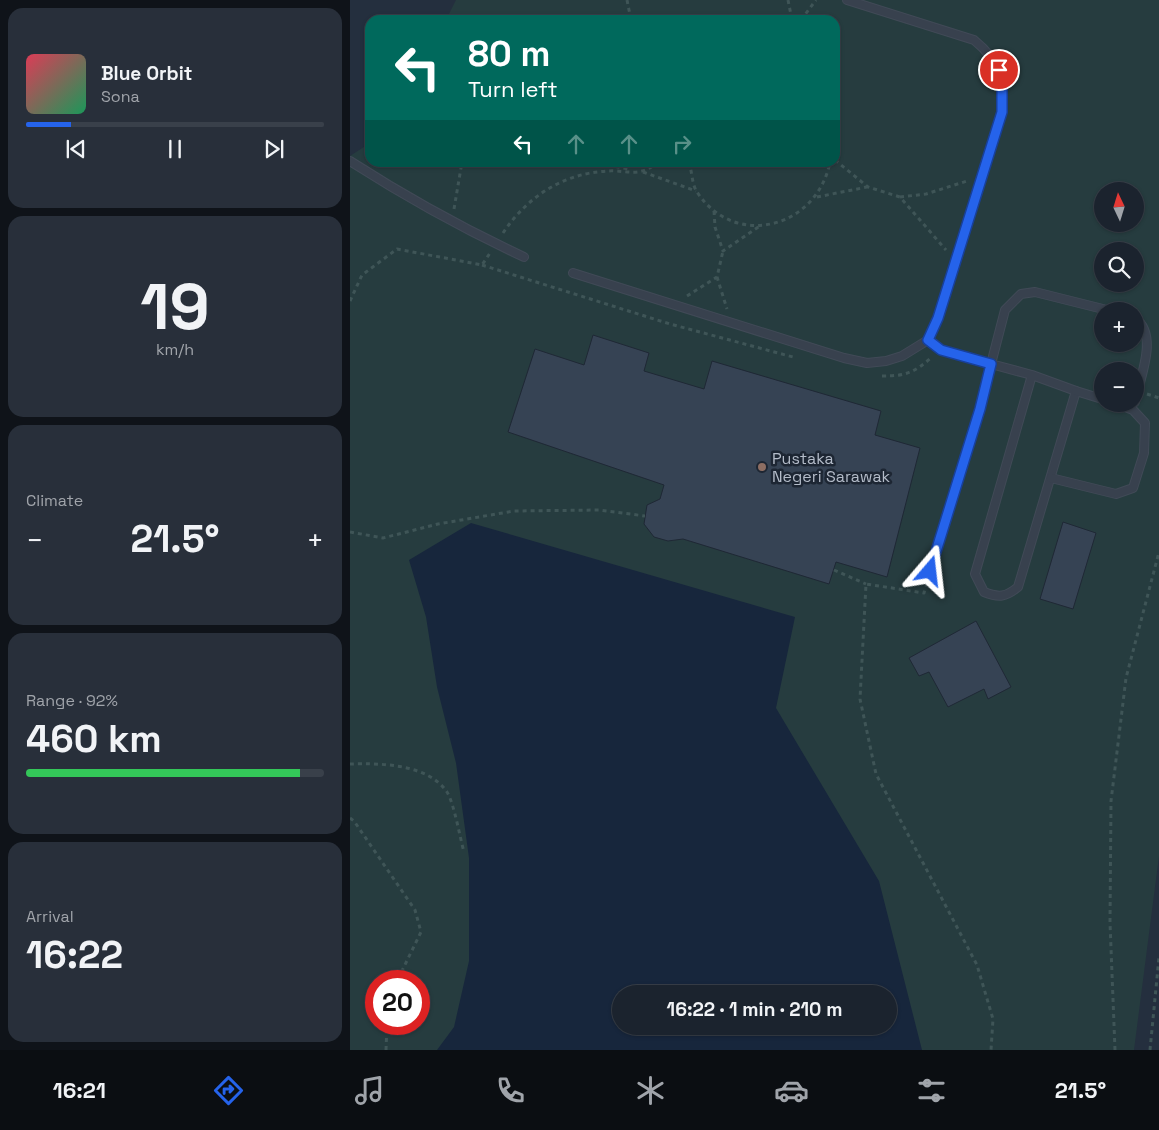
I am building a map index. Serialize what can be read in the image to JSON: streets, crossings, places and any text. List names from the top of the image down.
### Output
{
  "places": ["Pustaka Negeri Sarawak"],
  "north": "top",
  "page": {
    "turn": ["80 m", "Turn left"],
    "song": ["Blue Orbit", "Sona"],
    "map_buttons": ["+", "−"],
    "tile": [
      ["19", "km/h"],
      "Climate",
      ["Range · 92%", "460 km"],
      ["Arrival", "16:22"]
    ],
    "heat": ["−", "21.5°", "+"],
    "limit": "20",
    "trip": "16:22 · 1 min · 210 m",
    "tabs": ["16:21", "21.5°"]
  }
}
